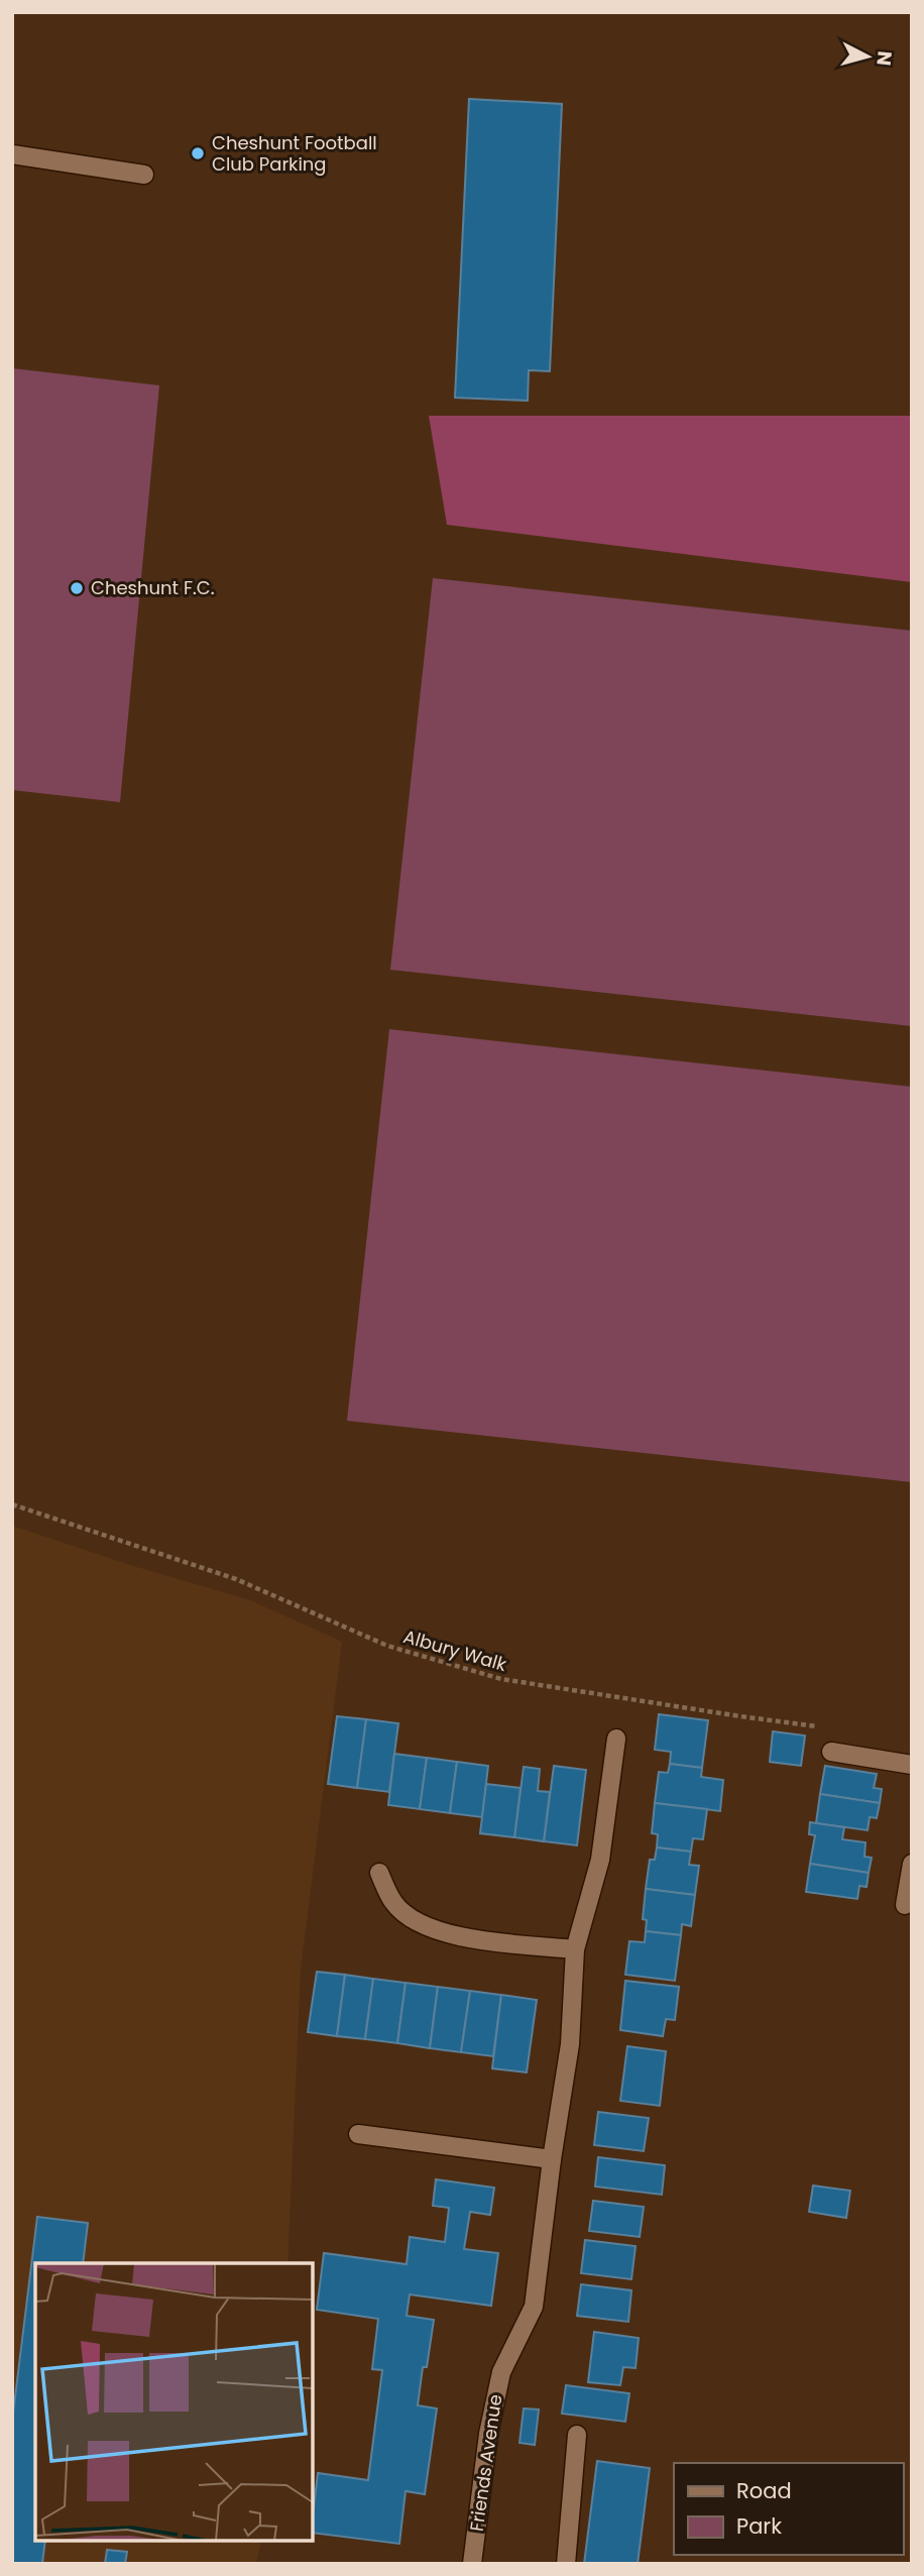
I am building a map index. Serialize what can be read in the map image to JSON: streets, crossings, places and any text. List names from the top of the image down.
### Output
{
  "streets": {
    "street": ["Friends Avenue"],
    "path": ["Albury Walk"]
  },
  "places": ["Cheshunt Football Club Parking", "Cheshunt F.C."],
  "legend": ["Road", "Park"],
  "north": "right"
}
